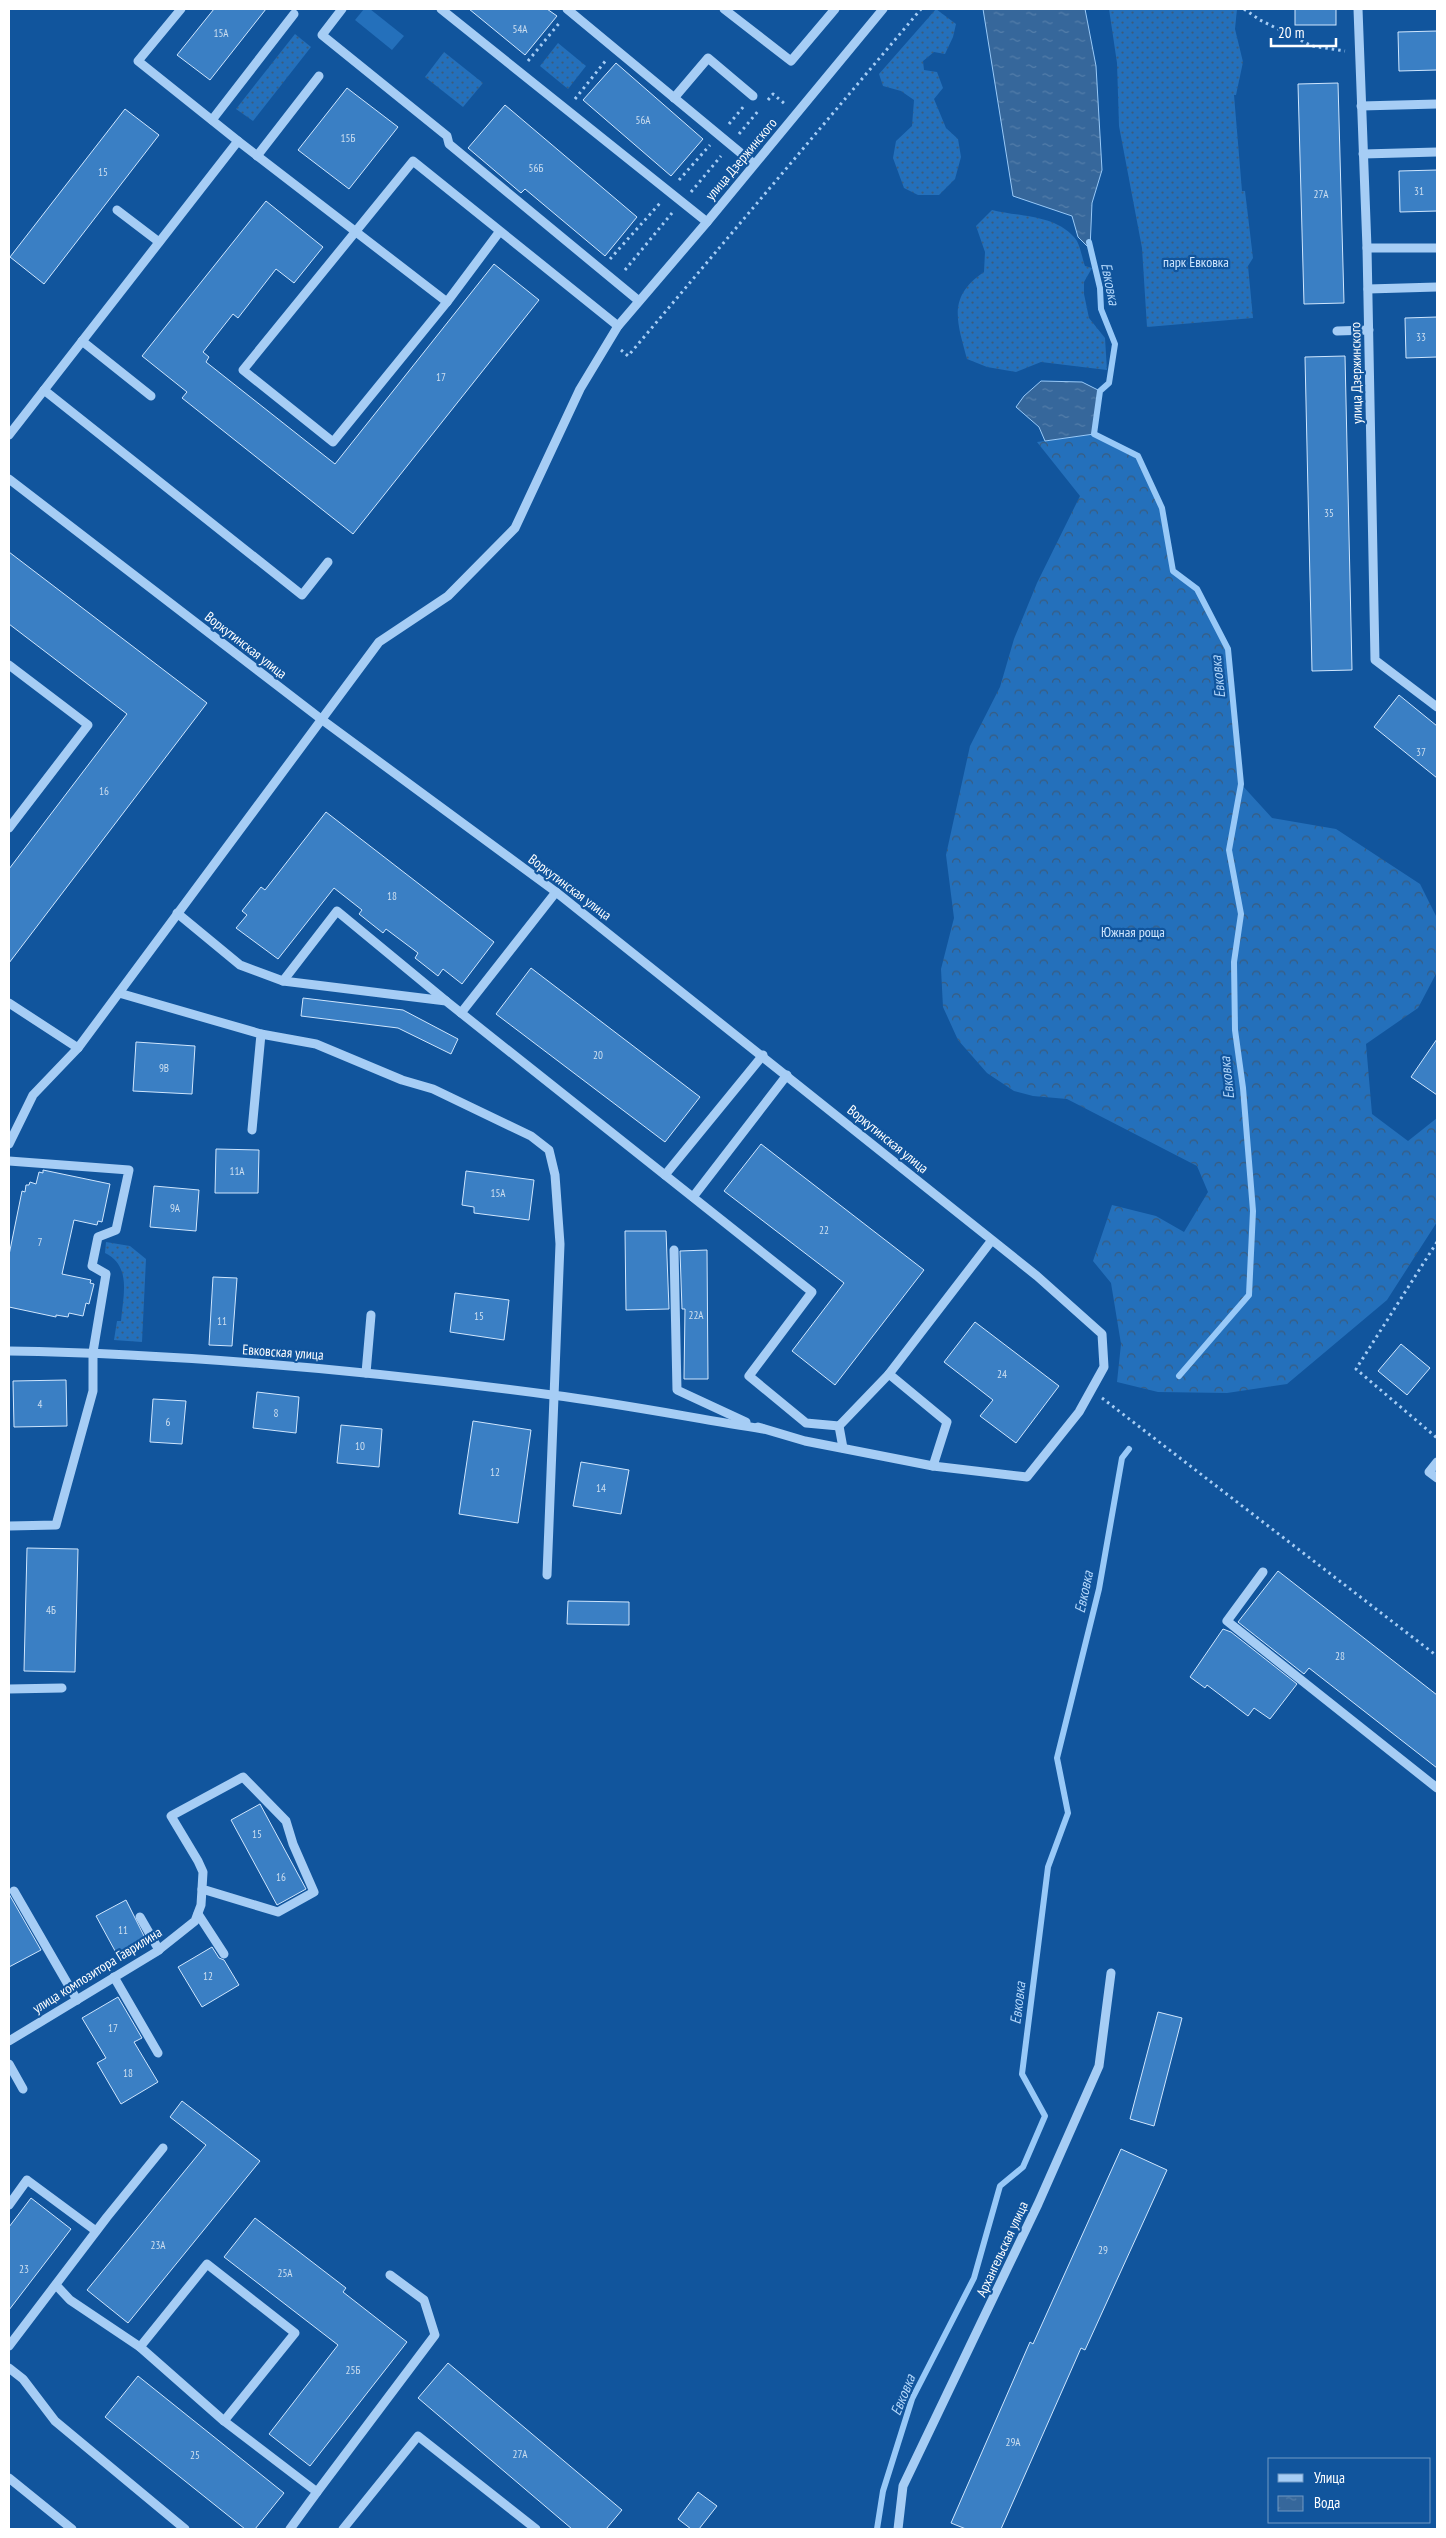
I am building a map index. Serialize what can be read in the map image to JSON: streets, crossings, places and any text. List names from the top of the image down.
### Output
{
  "streets": {
    "street": [
      "улица Дзержинского",
      "Воркутинская улица",
      "Евковская улица",
      "улица композитора Гаврилина",
      "Архангельская улица"
    ]
  },
  "crossings": [
    ["улица Дзержинского", "Воркутинская улица"]
  ],
  "water": ["Евковка"],
  "parks": ["парк Евковка", "Южная роща"],
  "house_numbers": [
    "54А",
    "15А",
    "56А",
    "15Б",
    "56Б",
    "15",
    "31",
    "27А",
    "33",
    "17",
    "35",
    "37",
    "16",
    "18",
    "20",
    "9В",
    "11А",
    "15А",
    "9А",
    "22",
    "7",
    "22А",
    "15",
    "11",
    "24",
    "4",
    "8",
    "6",
    "10",
    "12",
    "14",
    "4Б",
    "28",
    "15",
    "16",
    "11",
    "12",
    "17",
    "18",
    "23А",
    "29",
    "23",
    "25А",
    "25Б",
    "29А",
    "27А",
    "25"
  ],
  "legend": ["Улица", "Вода"],
  "scale_bar": "20 m"
}
